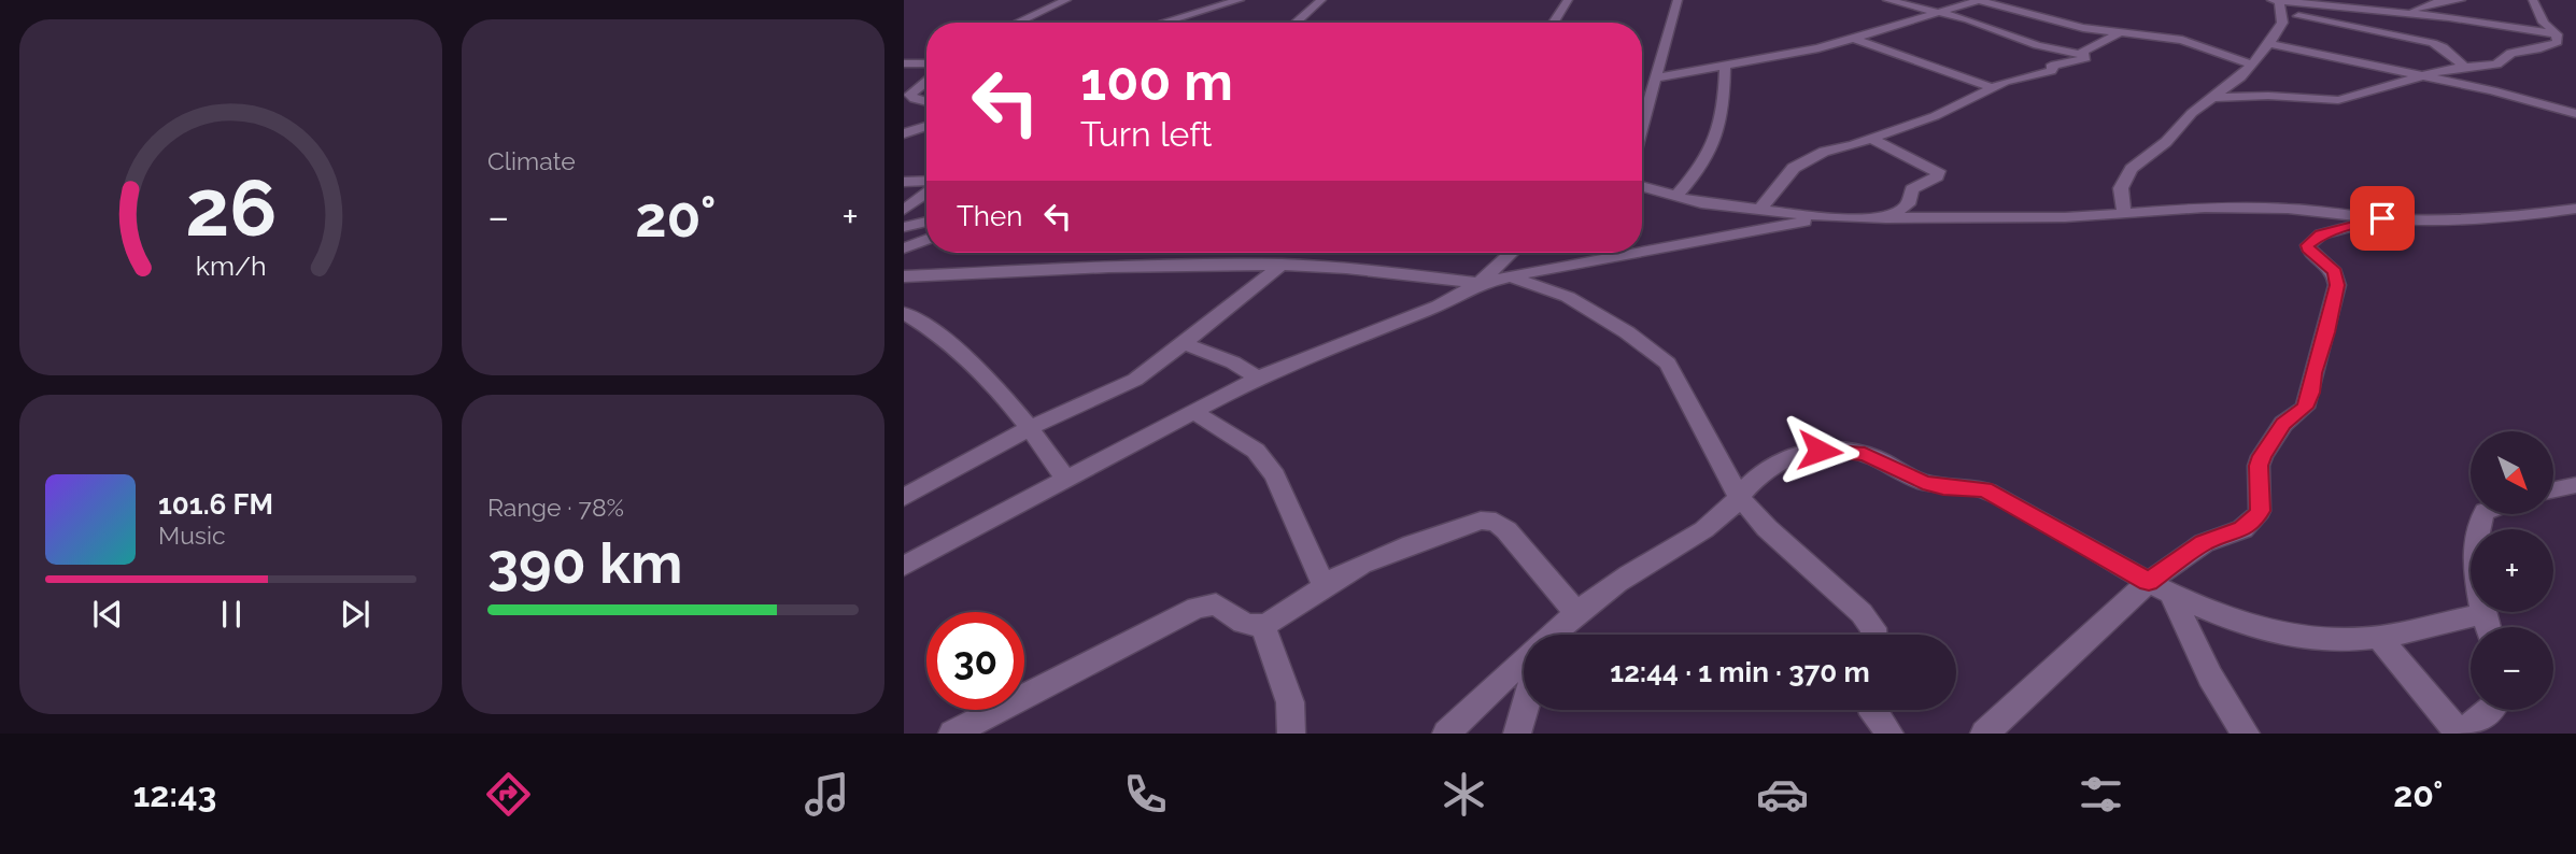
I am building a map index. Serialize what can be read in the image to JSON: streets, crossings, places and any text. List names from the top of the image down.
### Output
{
  "north": "bottom right",
  "page": {
    "tile": [
      "Climate",
      ["Range · 78%", "390 km"]
    ],
    "turn": ["100 m", "Turn left"],
    "then": "Then",
    "heat": ["−", "20°", "+"],
    "map_buttons": ["+", "−"],
    "song": ["101.6 FM", "Music"],
    "limit": "30",
    "trip": "12:44 · 1 min · 370 m",
    "tabs": ["12:43", "20°"],
    "gauge": ["26", "km/h"]
  }
}
